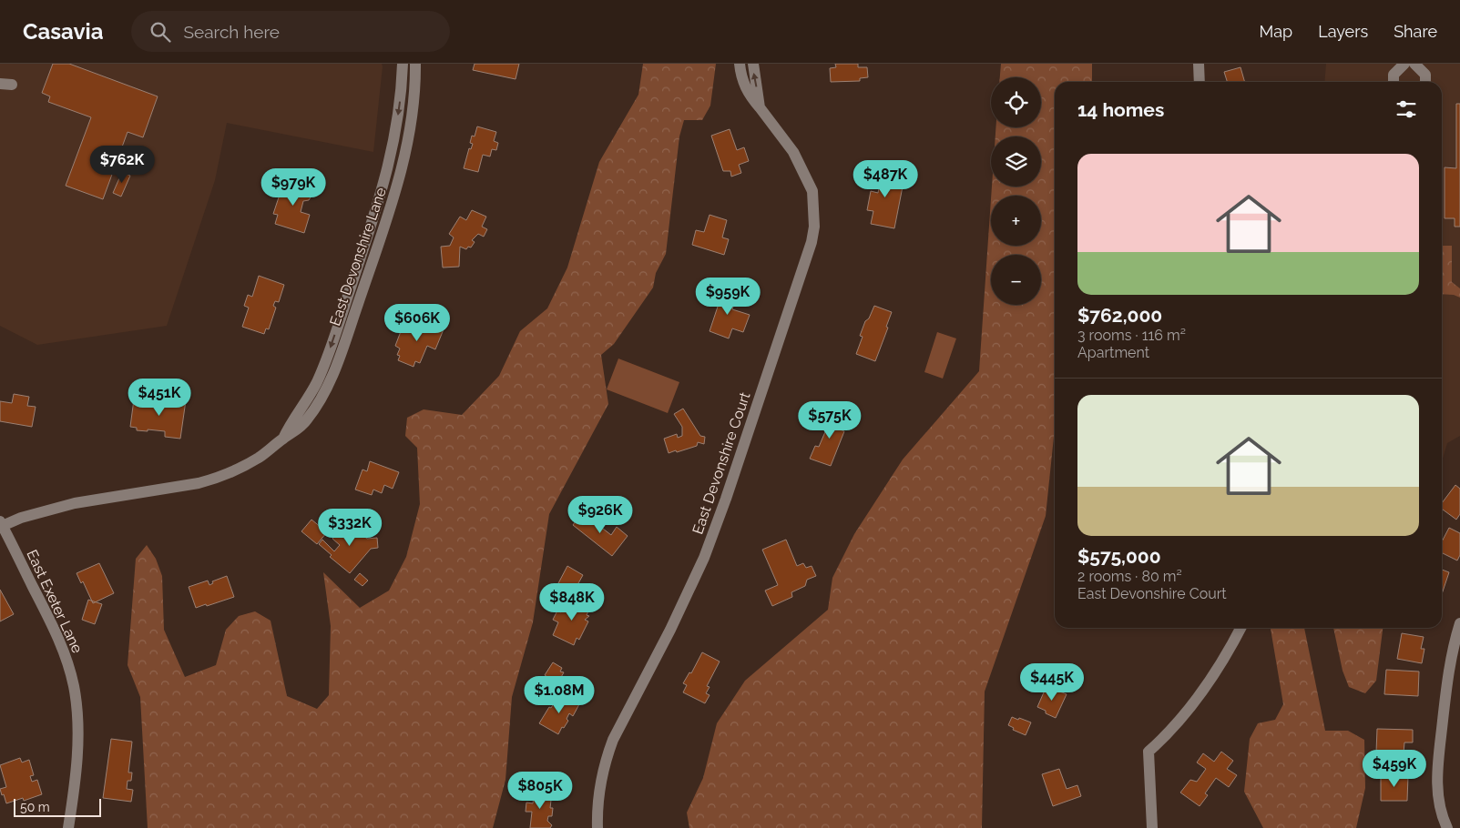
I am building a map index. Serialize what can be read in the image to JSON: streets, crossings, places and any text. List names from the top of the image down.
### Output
{
  "streets": {
    "street": ["East Devonshire Lane", "East Devonshire Court", "East Exeter Lane"]
  },
  "crossings": [
    ["East Devonshire Lane", "East Exeter Lane"]
  ],
  "scale_bar": "50 m",
  "page": {
    "header": "Casavia",
    "search": "Search here",
    "nav": ["Map", "Layers", "Share"],
    "map_buttons": ["+", "−"],
    "heading": "14 homes",
    "list": [
      {
        "name": "$762,000",
        "note": "3 rooms · 116 m² · Apartment"
      },
      {
        "name": "$575,000",
        "note": "2 rooms · 80 m² · East Devonshire Court"
      }
    ],
    "price": [
      "$762K",
      "$487K",
      "$979K",
      "$959K",
      "$606K",
      "$451K",
      "$575K",
      "$926K",
      "$332K",
      "$848K",
      "$445K",
      "$1.08M",
      "$459K",
      "$805K"
    ],
    "scale": "50 m"
  }
}
